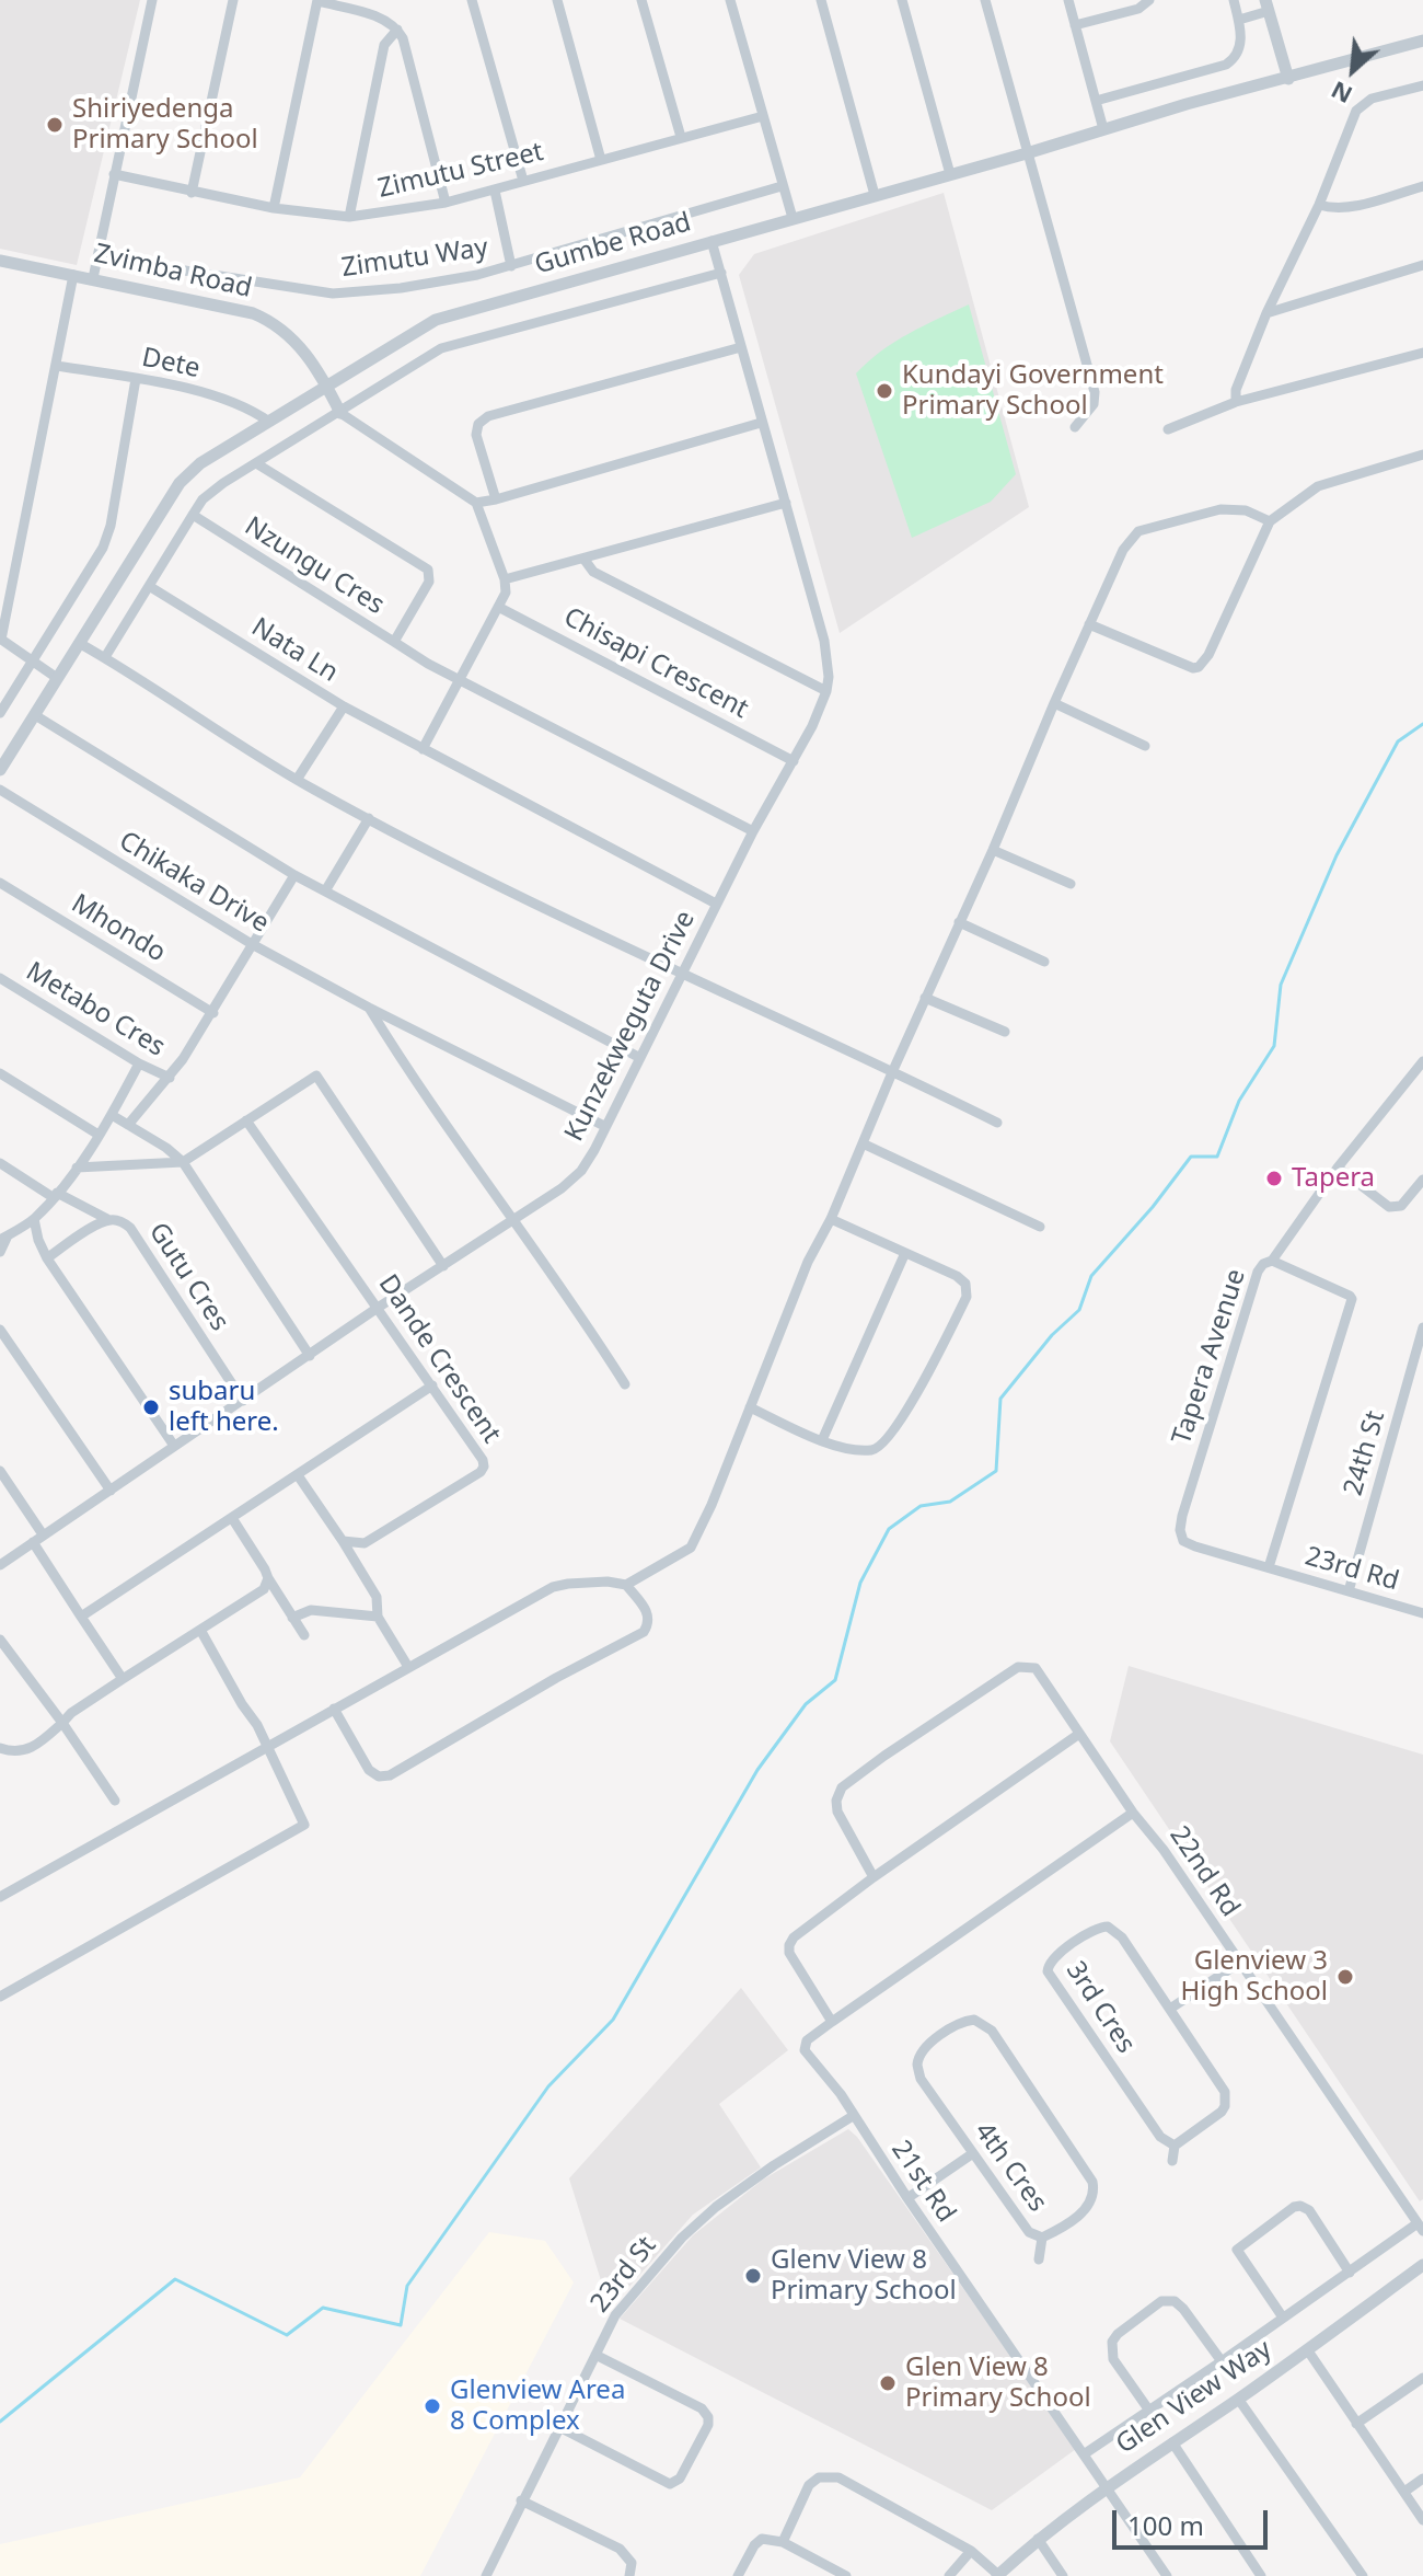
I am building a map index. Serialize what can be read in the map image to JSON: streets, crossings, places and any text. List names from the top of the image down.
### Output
{
  "streets": {
    "street": [
      "Zimutu Street",
      "Gumbe Road",
      "Zimutu Way",
      "Zvimba Road",
      "Dete",
      "Nzungu Cres",
      "Nata Ln",
      "Chisapi Crescent",
      "Chikaka Drive",
      "Mhondo",
      "Metabo Cres",
      "Kunzekweguta Drive",
      "Gutu Cres",
      "Tapera Avenue",
      "Dande Crescent",
      "24th St",
      "23rd Rd",
      "22nd Rd",
      "3rd Cres",
      "4th Cres",
      "21st Rd",
      "23rd St",
      "Glen View Way"
    ]
  },
  "crossings": [
    ["Gumbe Road", "Zvimba Road"],
    ["Gumbe Road", "Dete"],
    ["Gumbe Road", "Kunzekweguta Drive"],
    ["Chisapi Crescent", "Kunzekweguta Drive"],
    ["Chikaka Drive", "Kunzekweguta Drive"],
    ["Kunzekweguta Drive", "Gutu Cres"],
    ["Kunzekweguta Drive", "Dande Crescent"],
    ["Tapera Avenue", "23rd Rd"],
    ["24th St", "23rd Rd"],
    ["21st Rd", "23rd St"],
    ["21st Rd", "Glen View Way"]
  ],
  "places": [
    "Shiriyedenga Primary School",
    "Kundayi Government Primary School",
    "Tapera",
    "subaru left here.",
    "Glenview 3 High School",
    "Glenv View 8 Primary School",
    "Glen View 8 Primary School",
    "Glenview Area 8 Complex"
  ],
  "scale_bar": "100 m",
  "north": "bottom left"
}
